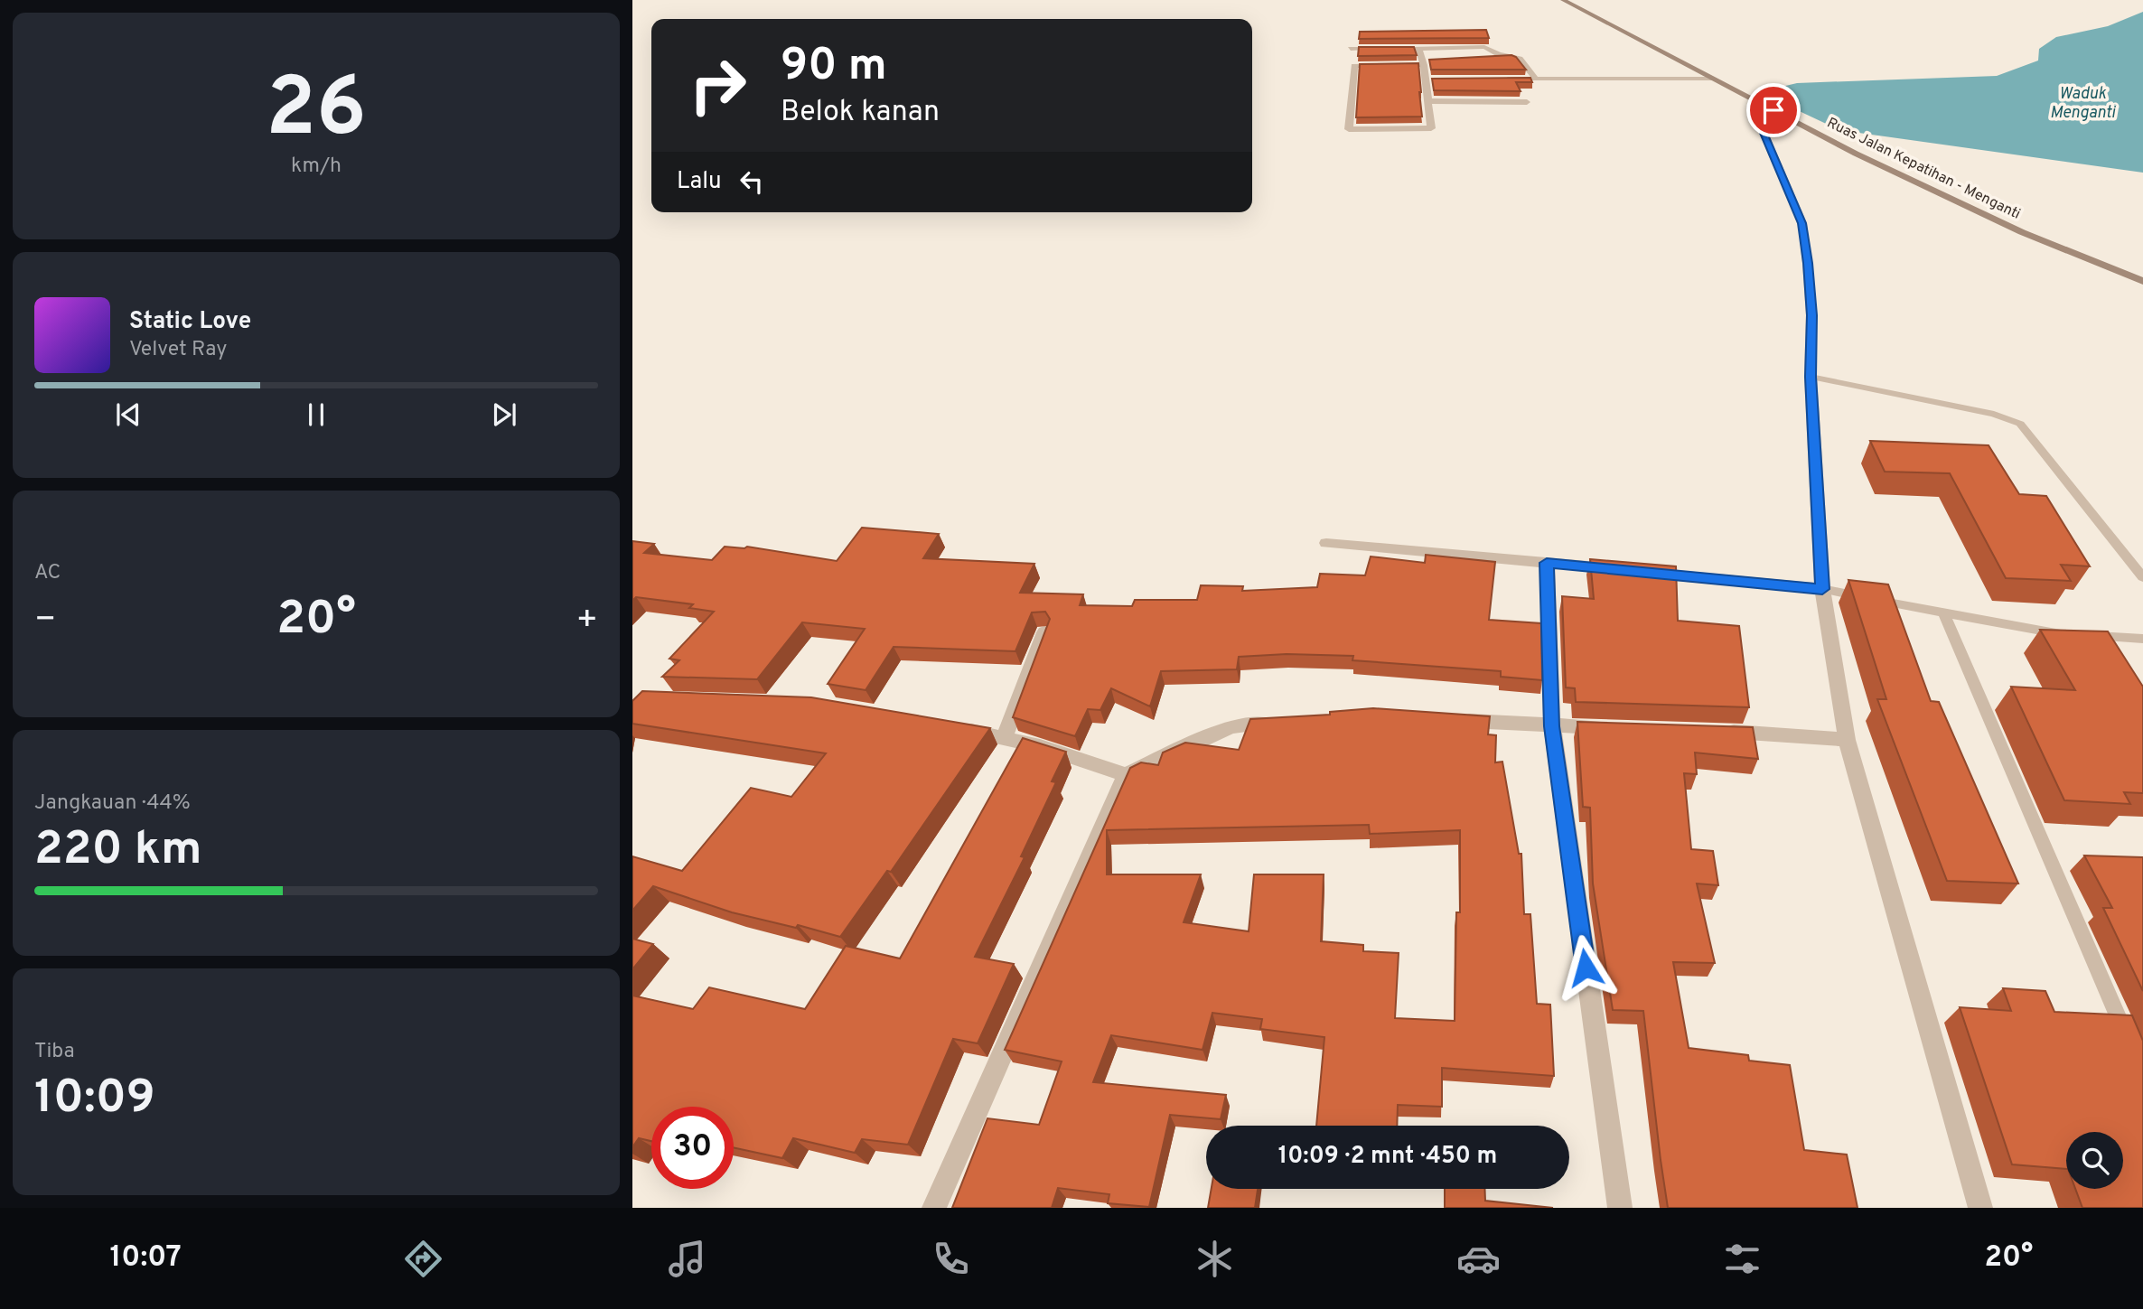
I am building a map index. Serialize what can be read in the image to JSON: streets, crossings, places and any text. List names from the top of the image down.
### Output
{
  "streets": {
    "main road": ["Ruas Jalan Kepatihan - Menganti"]
  },
  "water": ["Waduk Menganti"],
  "page": {
    "tile": [
      ["26", "km/h"],
      "AC",
      ["Jangkauan · 44%", "220 km"],
      ["Tiba", "10:09"]
    ],
    "turn": ["90 m", "Belok kanan"],
    "then": "Lalu",
    "song": ["Static Love", "Velvet Ray"],
    "heat": ["−", "20°", "+"],
    "limit": "30",
    "trip": "10:09 · 2 mnt · 450 m",
    "tabs": ["10:07", "20°"]
  }
}
